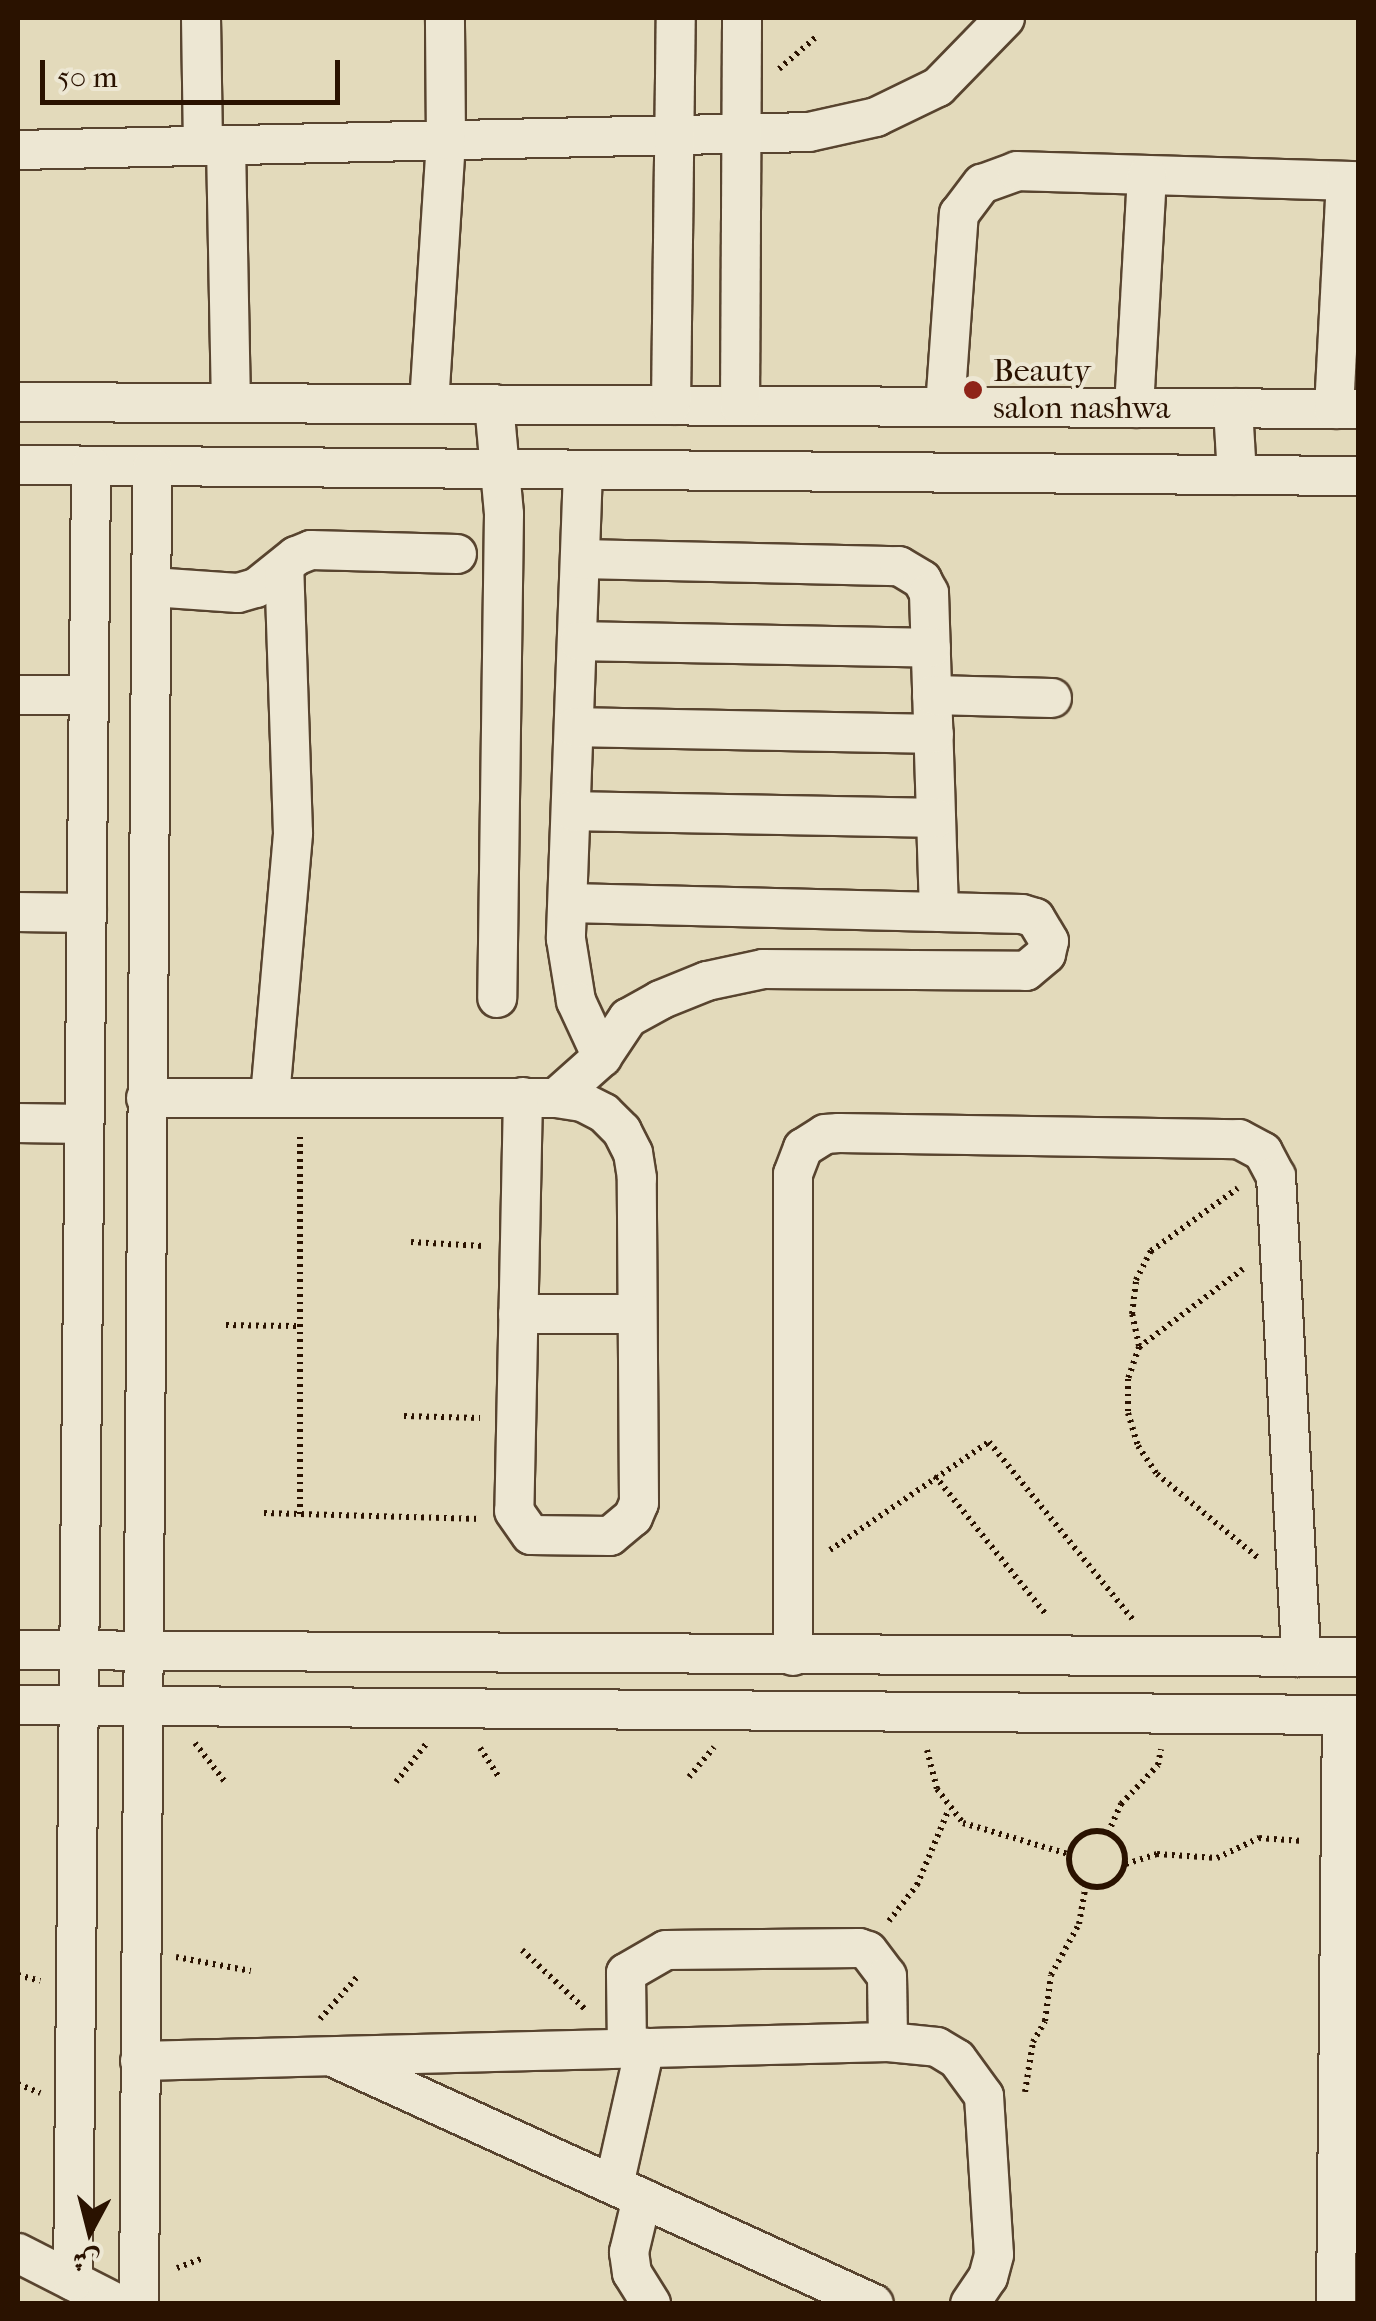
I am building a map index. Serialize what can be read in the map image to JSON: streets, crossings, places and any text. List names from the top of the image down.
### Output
{
  "places": ["Beauty salon nashwa"],
  "scale_bar": "50 m",
  "north": "bottom"
}
